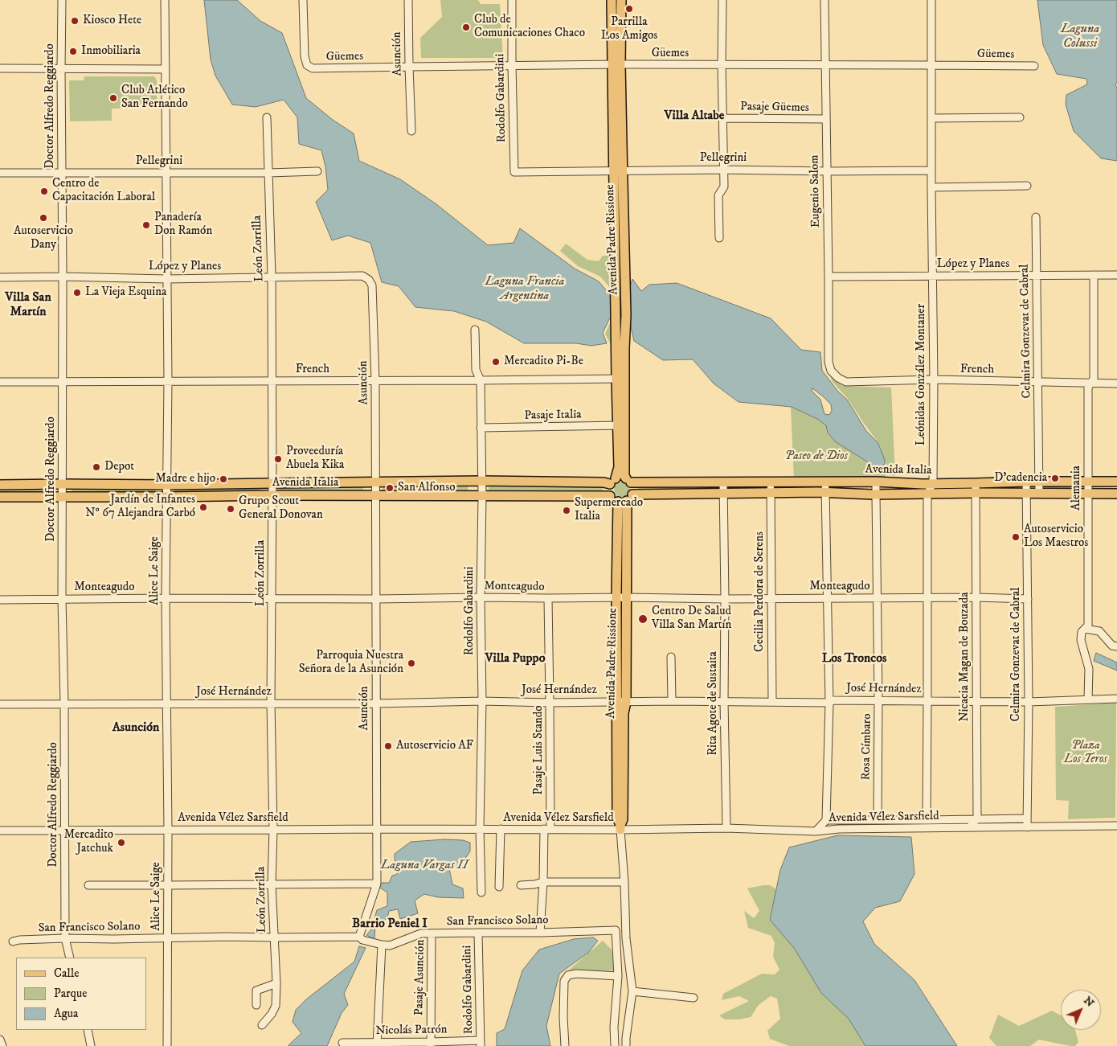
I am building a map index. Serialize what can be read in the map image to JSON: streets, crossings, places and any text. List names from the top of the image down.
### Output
{
  "streets": {
    "main road": ["Avenida Padre Rissione", "Avenida Italia"],
    "street": [
      "Asunción",
      "Güemes",
      "Rodolfo Gabardini",
      "Doctor Alfredo Reggiardo",
      "Pasaje Güemes",
      "Pellegrini",
      "Eugenio Salom",
      "León Zorrilla",
      "López y Planes",
      "Celmira Gonzevat de Cabral",
      "French",
      "Leónidas González Montaner",
      "Pasaje Italia",
      "Alemania",
      "Alice Le Saige",
      "Monteagudo",
      "Cecilia Perdora de Serens",
      "Nicacia Magan de Bouzada",
      "José Hernández",
      "Rita Agote de Sustaita",
      "Rosa Címbaro",
      "Pasaje Luis Stando",
      "Avenida Vélez Sarsfield",
      "San Francisco Solano",
      "Pasaje Asunción",
      "Nicolás Patrón"
    ]
  },
  "crossings": [
    ["Asunción", "Güemes"],
    ["Asunción", "López y Planes"],
    ["Asunción", "French"],
    ["Asunción", "Avenida Italia"],
    ["Asunción", "Monteagudo"],
    ["Asunción", "José Hernández"],
    ["Asunción", "Avenida Vélez Sarsfield"],
    ["Asunción", "San Francisco Solano"],
    ["Güemes", "Rodolfo Gabardini"],
    ["Güemes", "Eugenio Salom"],
    ["Güemes", "Avenida Padre Rissione"],
    ["Güemes", "Leónidas González Montaner"],
    ["Rodolfo Gabardini", "Pellegrini"],
    ["Rodolfo Gabardini", "French"],
    ["Rodolfo Gabardini", "Pasaje Italia"],
    ["Rodolfo Gabardini", "Avenida Italia"],
    ["Rodolfo Gabardini", "Monteagudo"],
    ["Rodolfo Gabardini", "José Hernández"],
    ["Rodolfo Gabardini", "Avenida Vélez Sarsfield"],
    ["Rodolfo Gabardini", "San Francisco Solano"],
    ["Rodolfo Gabardini", "Nicolás Patrón"],
    ["Doctor Alfredo Reggiardo", "Pellegrini"],
    ["Doctor Alfredo Reggiardo", "López y Planes"],
    ["Doctor Alfredo Reggiardo", "French"],
    ["Doctor Alfredo Reggiardo", "Avenida Italia"],
    ["Doctor Alfredo Reggiardo", "Monteagudo"],
    ["Doctor Alfredo Reggiardo", "José Hernández"],
    ["Doctor Alfredo Reggiardo", "Avenida Vélez Sarsfield"],
    ["Doctor Alfredo Reggiardo", "San Francisco Solano"],
    ["Pasaje Güemes", "Eugenio Salom"],
    ["Pellegrini", "Eugenio Salom"],
    ["Pellegrini", "Avenida Padre Rissione"],
    ["Pellegrini", "León Zorrilla"],
    ["Pellegrini", "Leónidas González Montaner"],
    ["Pellegrini", "Alice Le Saige"],
    ["Eugenio Salom", "López y Planes"],
    ["Eugenio Salom", "French"],
    ["Avenida Padre Rissione", "French"],
    ["Avenida Padre Rissione", "Pasaje Italia"],
    ["Avenida Padre Rissione", "Avenida Italia"],
    ["Avenida Padre Rissione", "Monteagudo"],
    ["Avenida Padre Rissione", "José Hernández"],
    ["Avenida Padre Rissione", "Avenida Vélez Sarsfield"],
    ["León Zorrilla", "López y Planes"],
    ["León Zorrilla", "French"],
    ["León Zorrilla", "Avenida Italia"],
    ["León Zorrilla", "Monteagudo"],
    ["León Zorrilla", "José Hernández"],
    ["León Zorrilla", "Avenida Vélez Sarsfield"],
    ["León Zorrilla", "San Francisco Solano"],
    ["López y Planes", "Celmira Gonzevat de Cabral"],
    ["López y Planes", "Leónidas González Montaner"],
    ["López y Planes", "Alemania"],
    ["López y Planes", "Alice Le Saige"],
    ["Celmira Gonzevat de Cabral", "French"],
    ["Celmira Gonzevat de Cabral", "Avenida Italia"],
    ["Celmira Gonzevat de Cabral", "Monteagudo"],
    ["Celmira Gonzevat de Cabral", "José Hernández"],
    ["Celmira Gonzevat de Cabral", "Avenida Vélez Sarsfield"],
    ["French", "Leónidas González Montaner"],
    ["French", "Alemania"],
    ["French", "Alice Le Saige"],
    ["Leónidas González Montaner", "Avenida Italia"],
    ["Leónidas González Montaner", "Monteagudo"],
    ["Leónidas González Montaner", "José Hernández"],
    ["Leónidas González Montaner", "Avenida Vélez Sarsfield"],
    ["Avenida Italia", "Alemania"],
    ["Avenida Italia", "Alice Le Saige"],
    ["Avenida Italia", "Cecilia Perdora de Serens"],
    ["Avenida Italia", "Nicacia Magan de Bouzada"],
    ["Avenida Italia", "Rita Agote de Sustaita"],
    ["Avenida Italia", "Rosa Címbaro"],
    ["Alemania", "José Hernández"],
    ["Alice Le Saige", "Monteagudo"],
    ["Alice Le Saige", "José Hernández"],
    ["Alice Le Saige", "Avenida Vélez Sarsfield"],
    ["Alice Le Saige", "San Francisco Solano"],
    ["Monteagudo", "Cecilia Perdora de Serens"],
    ["Monteagudo", "Nicacia Magan de Bouzada"],
    ["Monteagudo", "Rita Agote de Sustaita"],
    ["Monteagudo", "Rosa Címbaro"],
    ["Monteagudo", "Pasaje Luis Stando"],
    ["Cecilia Perdora de Serens", "José Hernández"],
    ["Nicacia Magan de Bouzada", "José Hernández"],
    ["Nicacia Magan de Bouzada", "Avenida Vélez Sarsfield"],
    ["José Hernández", "Rita Agote de Sustaita"],
    ["José Hernández", "Rosa Címbaro"],
    ["José Hernández", "Pasaje Luis Stando"],
    ["Rita Agote de Sustaita", "Avenida Vélez Sarsfield"],
    ["Rosa Címbaro", "Avenida Vélez Sarsfield"],
    ["Pasaje Luis Stando", "Avenida Vélez Sarsfield"],
    ["Pasaje Luis Stando", "San Francisco Solano"],
    ["San Francisco Solano", "Pasaje Asunción"],
    ["Pasaje Asunción", "Nicolás Patrón"]
  ],
  "districts": [
    "Villa Altabe",
    "Villa San Martín",
    "Villa Puppo",
    "Los Troncos",
    "Asunción",
    "Barrio Peniel I"
  ],
  "water": ["Laguna Colussi", "Laguna Francia Argentina", "Laguna Vargas II"],
  "parks": ["Paseo de Dios", "Plaza Los Teros"],
  "places": [
    "Parrilla Los Amigos",
    "Kiosco Hete",
    "Club de Comunicaciones Chaco",
    "Inmobiliaria",
    "Club Atlético San Fernando",
    "Centro de Capacitación Laboral",
    "Autoservicio Dany",
    "Panadería Don Ramón",
    "La Vieja Esquina",
    "Mercadito Pi-Be",
    "Proveeduría Abuela Kika",
    "Depot",
    "D'cadencia",
    "Madre e hijo",
    "San Alfonso",
    "Jardín de Infantes Nº 67 Alejandra Carbó",
    "Grupo Scout General Donovan",
    "Supermercado Italia",
    "Autoservicio Los Maestros",
    "Centro De Salud Villa San Martín",
    "Parroquia Nuestra Señora de la Asunción",
    "Autoservicio AF",
    "Mercadito Jatchuk"
  ],
  "legend": ["Calle", "Parque", "Agua"],
  "north": "top right"
}
